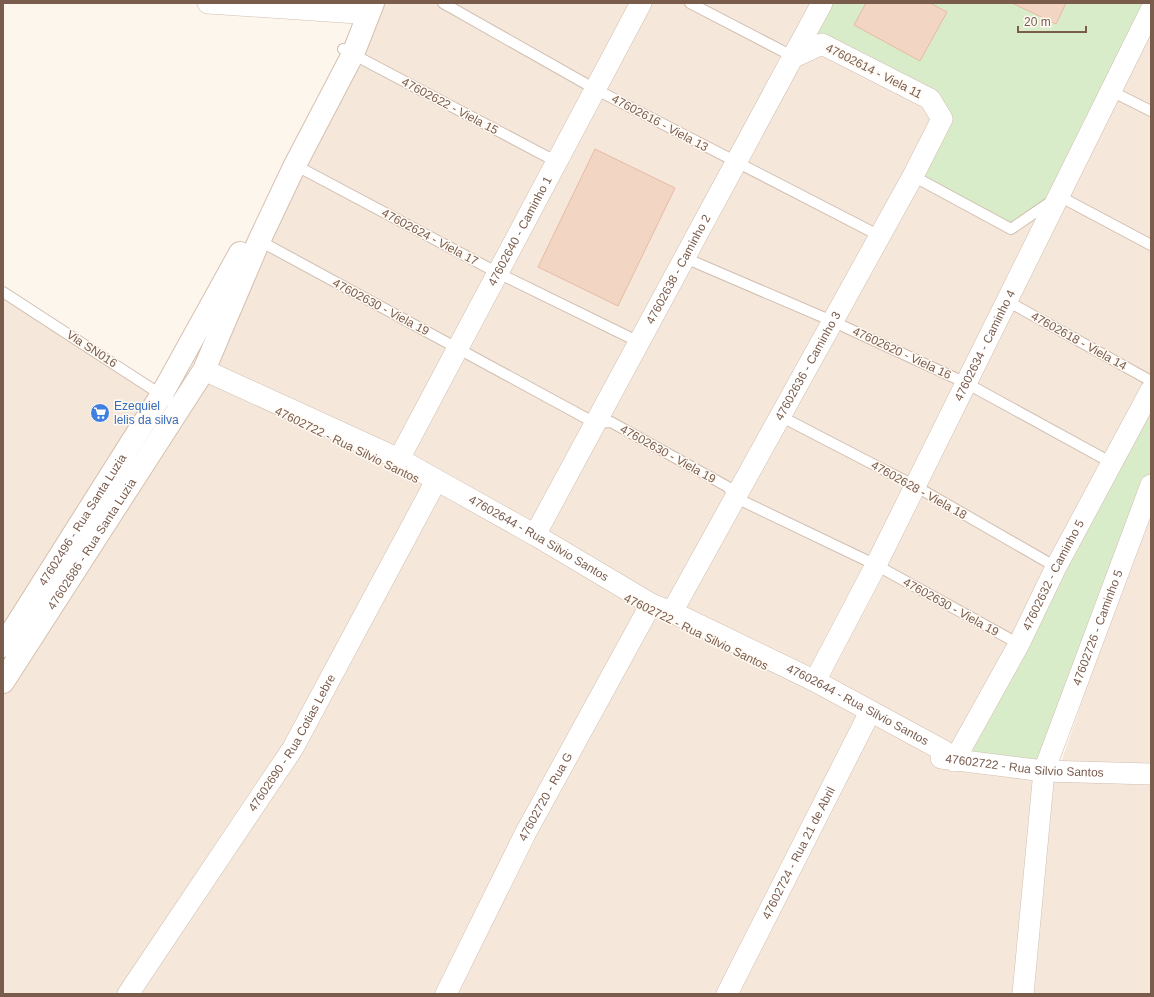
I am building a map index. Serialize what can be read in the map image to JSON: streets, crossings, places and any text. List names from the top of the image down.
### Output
{
  "streets": {
    "street": [
      "47602614 - Viela 11",
      "47602640 - Caminho 1",
      "47602638 - Caminho 2",
      "47602634 - Caminho 4",
      "47602636 - Caminho 3",
      "47602722 - Rua Silvio Santos",
      "47602496 - Rua Santa Luzia",
      "47602644 - Rua Silvio Santos",
      "47602686 - Rua Santa Luzia",
      "47602632 - Caminho 5",
      "47602726 - Caminho 5",
      "47602690 - Rua Cotias Lebre",
      "47602720 - Rua G",
      "47602724 - Rua 21 de Abril"
    ],
    "lane": [
      "47602622 - Viela 15",
      "47602616 - Viela 13",
      "47602624 - Viela 17",
      "47602630 - Viela 19",
      "47602618 - Viela 14",
      "Via SN016",
      "47602620 - Viela 16",
      "47602628 - Viela 18"
    ]
  },
  "crossings": [
    ["47602614 - Viela 11", "47602638 - Caminho 2"],
    ["47602614 - Viela 11", "47602636 - Caminho 3"],
    ["47602622 - Viela 15", "47602640 - Caminho 1"],
    ["47602616 - Viela 13", "47602640 - Caminho 1"],
    ["47602616 - Viela 13", "47602638 - Caminho 2"],
    ["47602616 - Viela 13", "47602636 - Caminho 3"],
    ["47602640 - Caminho 1", "47602624 - Viela 17"],
    ["47602640 - Caminho 1", "47602630 - Viela 19"],
    ["47602640 - Caminho 1", "47602644 - Rua Silvio Santos"],
    ["47602624 - Viela 17", "47602638 - Caminho 2"],
    ["47602638 - Caminho 2", "47602630 - Viela 19"],
    ["47602638 - Caminho 2", "47602620 - Viela 16"],
    ["47602638 - Caminho 2", "47602644 - Rua Silvio Santos"],
    ["47602630 - Viela 19", "47602634 - Caminho 4"],
    ["47602630 - Viela 19", "47602636 - Caminho 3"],
    ["47602630 - Viela 19", "47602496 - Rua Santa Luzia"],
    ["47602630 - Viela 19", "47602686 - Rua Santa Luzia"],
    ["47602630 - Viela 19", "47602632 - Caminho 5"],
    ["47602618 - Viela 14", "47602634 - Caminho 4"],
    ["47602634 - Caminho 4", "47602620 - Viela 16"],
    ["47602634 - Caminho 4", "47602628 - Viela 18"],
    ["47602634 - Caminho 4", "47602644 - Rua Silvio Santos"],
    ["Via SN016", "47602496 - Rua Santa Luzia"],
    ["Via SN016", "47602686 - Rua Santa Luzia"],
    ["47602620 - Viela 16", "47602636 - Caminho 3"],
    ["47602620 - Viela 16", "47602632 - Caminho 5"],
    ["47602636 - Caminho 3", "47602628 - Viela 18"],
    ["47602636 - Caminho 3", "47602644 - Rua Silvio Santos"],
    ["47602722 - Rua Silvio Santos", "47602644 - Rua Silvio Santos"],
    ["47602722 - Rua Silvio Santos", "47602686 - Rua Santa Luzia"],
    ["47602722 - Rua Silvio Santos", "47602632 - Caminho 5"],
    ["47602722 - Rua Silvio Santos", "47602726 - Caminho 5"],
    ["47602722 - Rua Silvio Santos", "47602690 - Rua Cotias Lebre"],
    ["47602722 - Rua Silvio Santos", "47602720 - Rua G"],
    ["47602722 - Rua Silvio Santos", "47602724 - Rua 21 de Abril"],
    ["47602628 - Viela 18", "47602632 - Caminho 5"],
    ["47602496 - Rua Santa Luzia", "47602686 - Rua Santa Luzia"],
    ["47602644 - Rua Silvio Santos", "47602686 - Rua Santa Luzia"],
    ["47602644 - Rua Silvio Santos", "47602632 - Caminho 5"],
    ["47602644 - Rua Silvio Santos", "47602690 - Rua Cotias Lebre"],
    ["47602644 - Rua Silvio Santos", "47602720 - Rua G"],
    ["47602644 - Rua Silvio Santos", "47602724 - Rua 21 de Abril"]
  ],
  "places": {
    "supermarket": ["Ezequiel lelis da silva"]
  },
  "scale_bar": "20 m"
}
